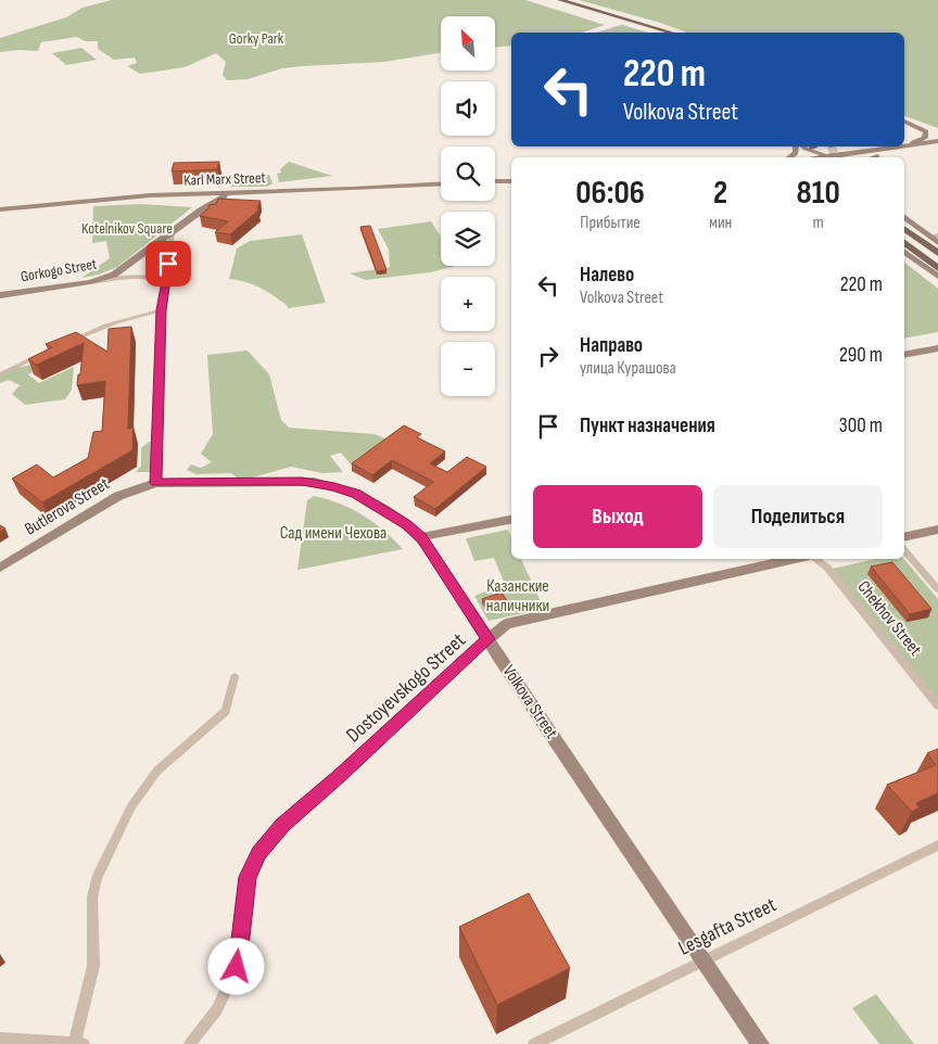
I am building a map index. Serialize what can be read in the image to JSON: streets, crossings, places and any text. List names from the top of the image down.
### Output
{
  "streets": {
    "main road": [
      "Karl Marx Street",
      "Gorkogo Street",
      "Butlerova Street",
      "Dostoyevskogo Street",
      "Volkova Street"
    ],
    "street": ["Chekhov Street", "Lesgafta Street"]
  },
  "crossings": [
    ["Karl Marx Street", "Gorkogo Street"],
    ["Butlerova Street", "Volkova Street"],
    ["Dostoyevskogo Street", "Volkova Street"],
    ["Volkova Street", "Lesgafta Street"]
  ],
  "parks": [
    "Gorky Park",
    "Kotelnikov Square",
    "Сад имени Чехова",
    "Казанские наличники"
  ],
  "north": "top left",
  "page": {
    "map_buttons": ["+", "−"],
    "turn": ["220 m", "Volkova Street"],
    "eta": [
      "06:06",
      "Прибытие",
      "2",
      "мин",
      "810",
      "m"
    ],
    "list": [
      {
        "name": "Налево",
        "note": "Volkova Street",
        "value": "220 m"
      },
      {
        "name": "Направо",
        "note": "улица Курашова",
        "value": "290 m"
      },
      {
        "name": "Пункт назначения",
        "value": "300 m"
      }
    ],
    "buttons": ["Выход", "Поделиться"]
  }
}
